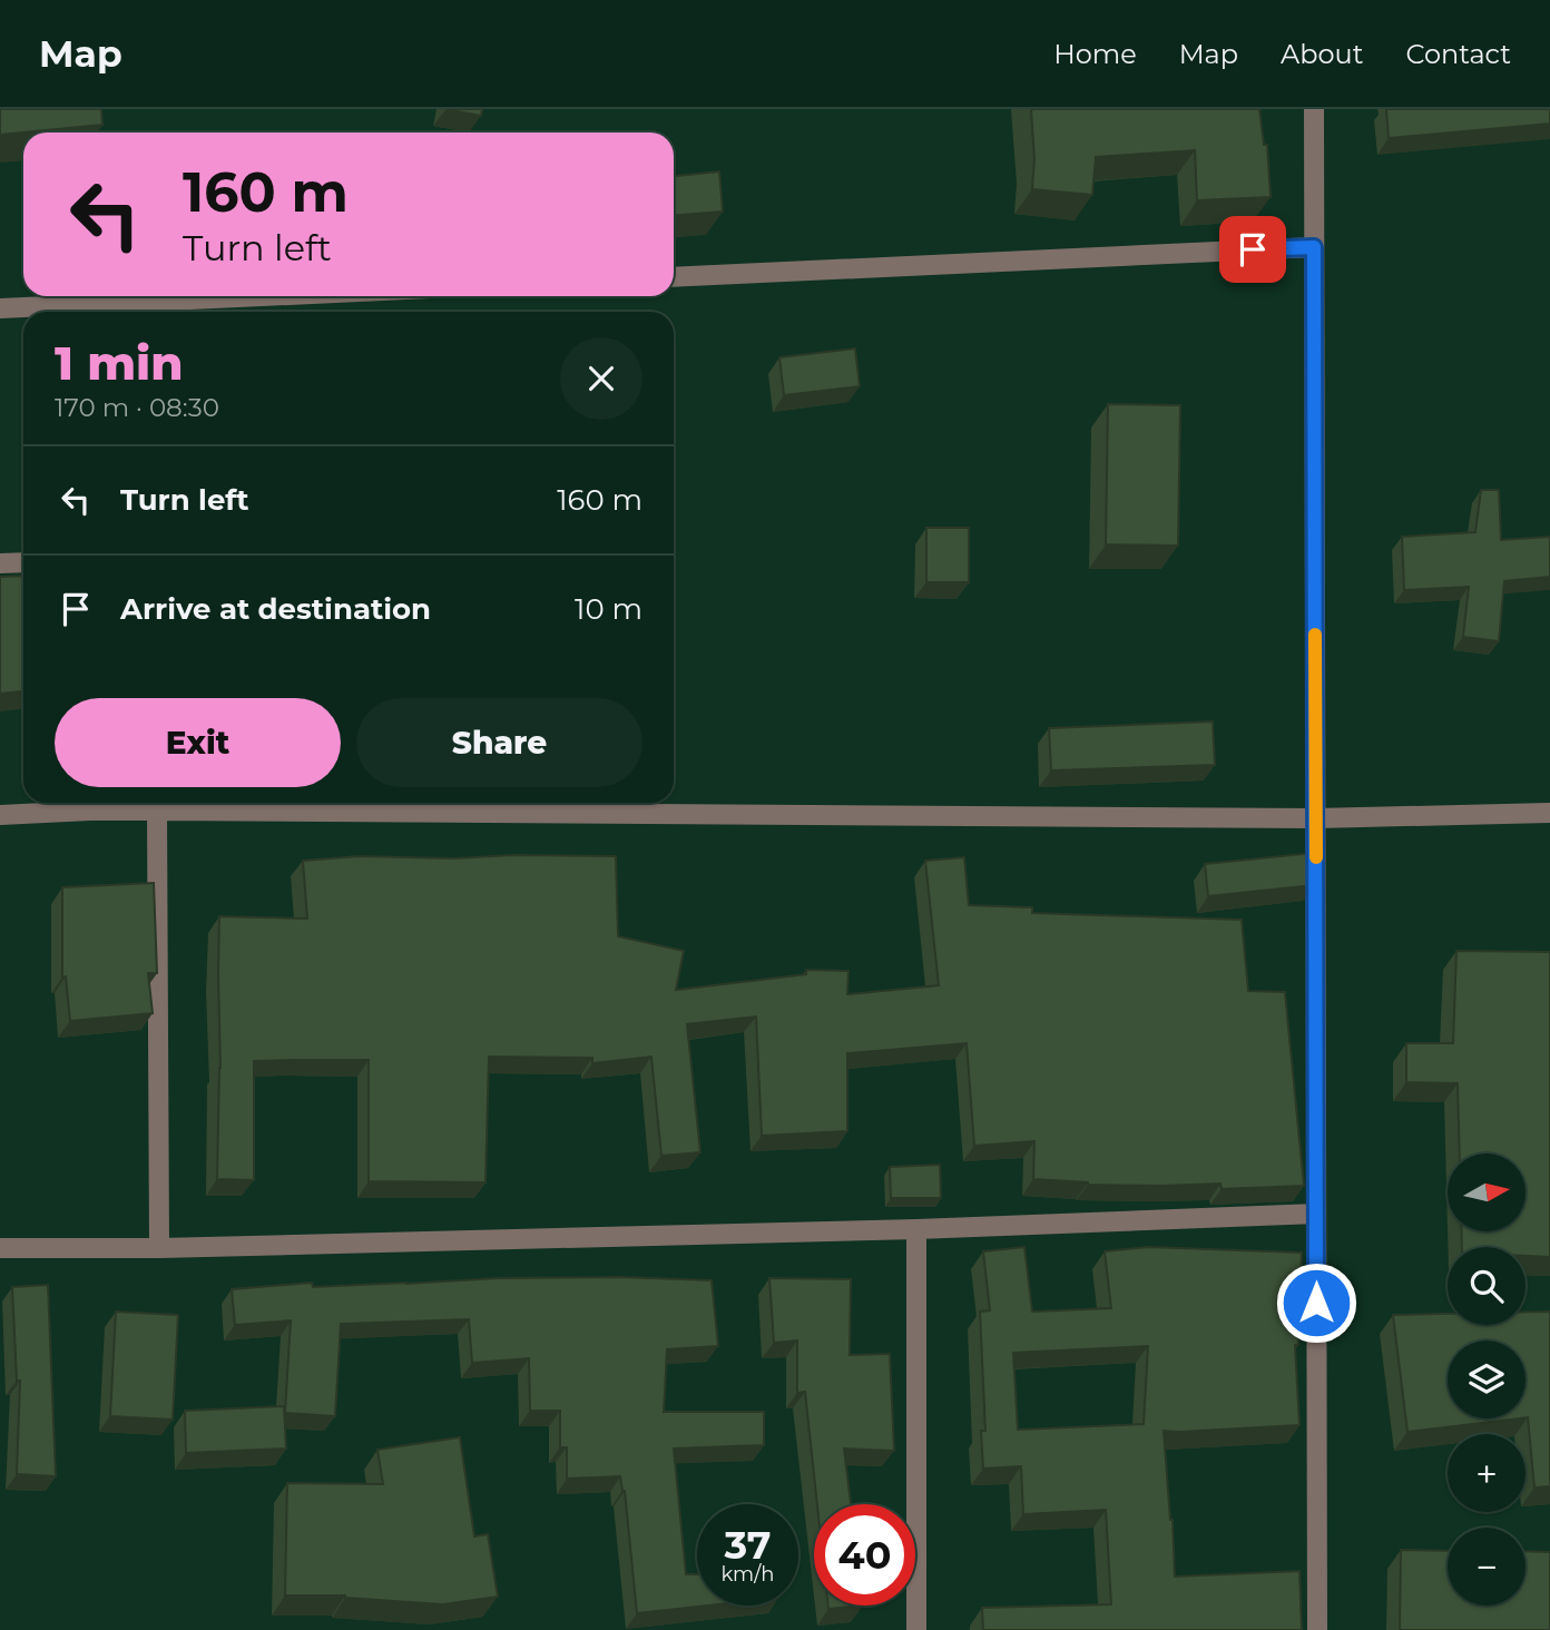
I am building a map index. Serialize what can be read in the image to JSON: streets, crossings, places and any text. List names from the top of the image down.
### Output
{
  "north": "right",
  "page": {
    "header": "Map",
    "nav": [
      "Home",
      "Map",
      "About",
      "Contact"
    ],
    "turn": ["160 m", "Turn left"],
    "heading": ["1 min", "170 m · 08:30"],
    "list": [
      {
        "name": "Turn left",
        "value": "160 m"
      },
      {
        "name": "Arrive at destination",
        "value": "10 m"
      }
    ],
    "buttons": ["Exit", "Share"],
    "map_buttons": ["+", "−"],
    "speed": "37 km/h",
    "limit": "40"
  }
}
